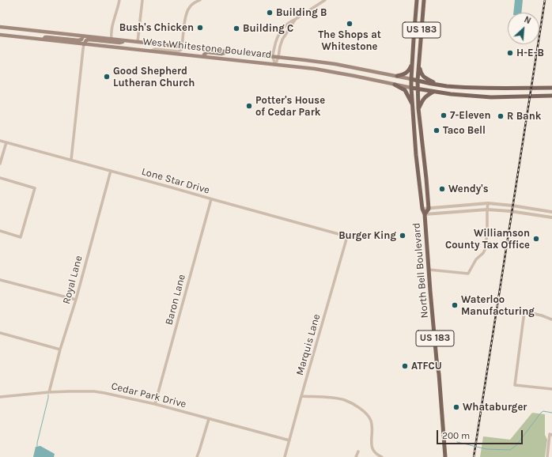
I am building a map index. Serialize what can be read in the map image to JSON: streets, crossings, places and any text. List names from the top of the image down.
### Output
{
  "streets": {
    "main road": ["US 183", "West Whitestone Boulevard", "North Bell Boulevard"],
    "street": [
      "Lone Star Drive",
      "Royal Lane",
      "Baron Lane",
      "Marquis Lane",
      "Cedar Park Drive"
    ]
  },
  "crossings": [
    ["West Whitestone Boulevard", "North Bell Boulevard"],
    ["Lone Star Drive", "Royal Lane"],
    ["Lone Star Drive", "Baron Lane"],
    ["Lone Star Drive", "Marquis Lane"],
    ["Royal Lane", "Cedar Park Drive"],
    ["Baron Lane", "Cedar Park Drive"],
    ["Marquis Lane", "Cedar Park Drive"]
  ],
  "places": [
    "Building B",
    "The Shops at Whitestone",
    "Bush's Chicken",
    "Building C",
    "H-E-B",
    "Good Shepherd Lutheran Church",
    "Potter's House of Cedar Park",
    "7-Eleven",
    "R Bank",
    "Taco Bell",
    "Wendy's",
    "Burger King",
    "Williamson County Tax Office",
    "Waterloo Manufacturing",
    "ATFCU",
    "Whataburger"
  ],
  "scale_bar": "200 m",
  "north": "top right"
}
